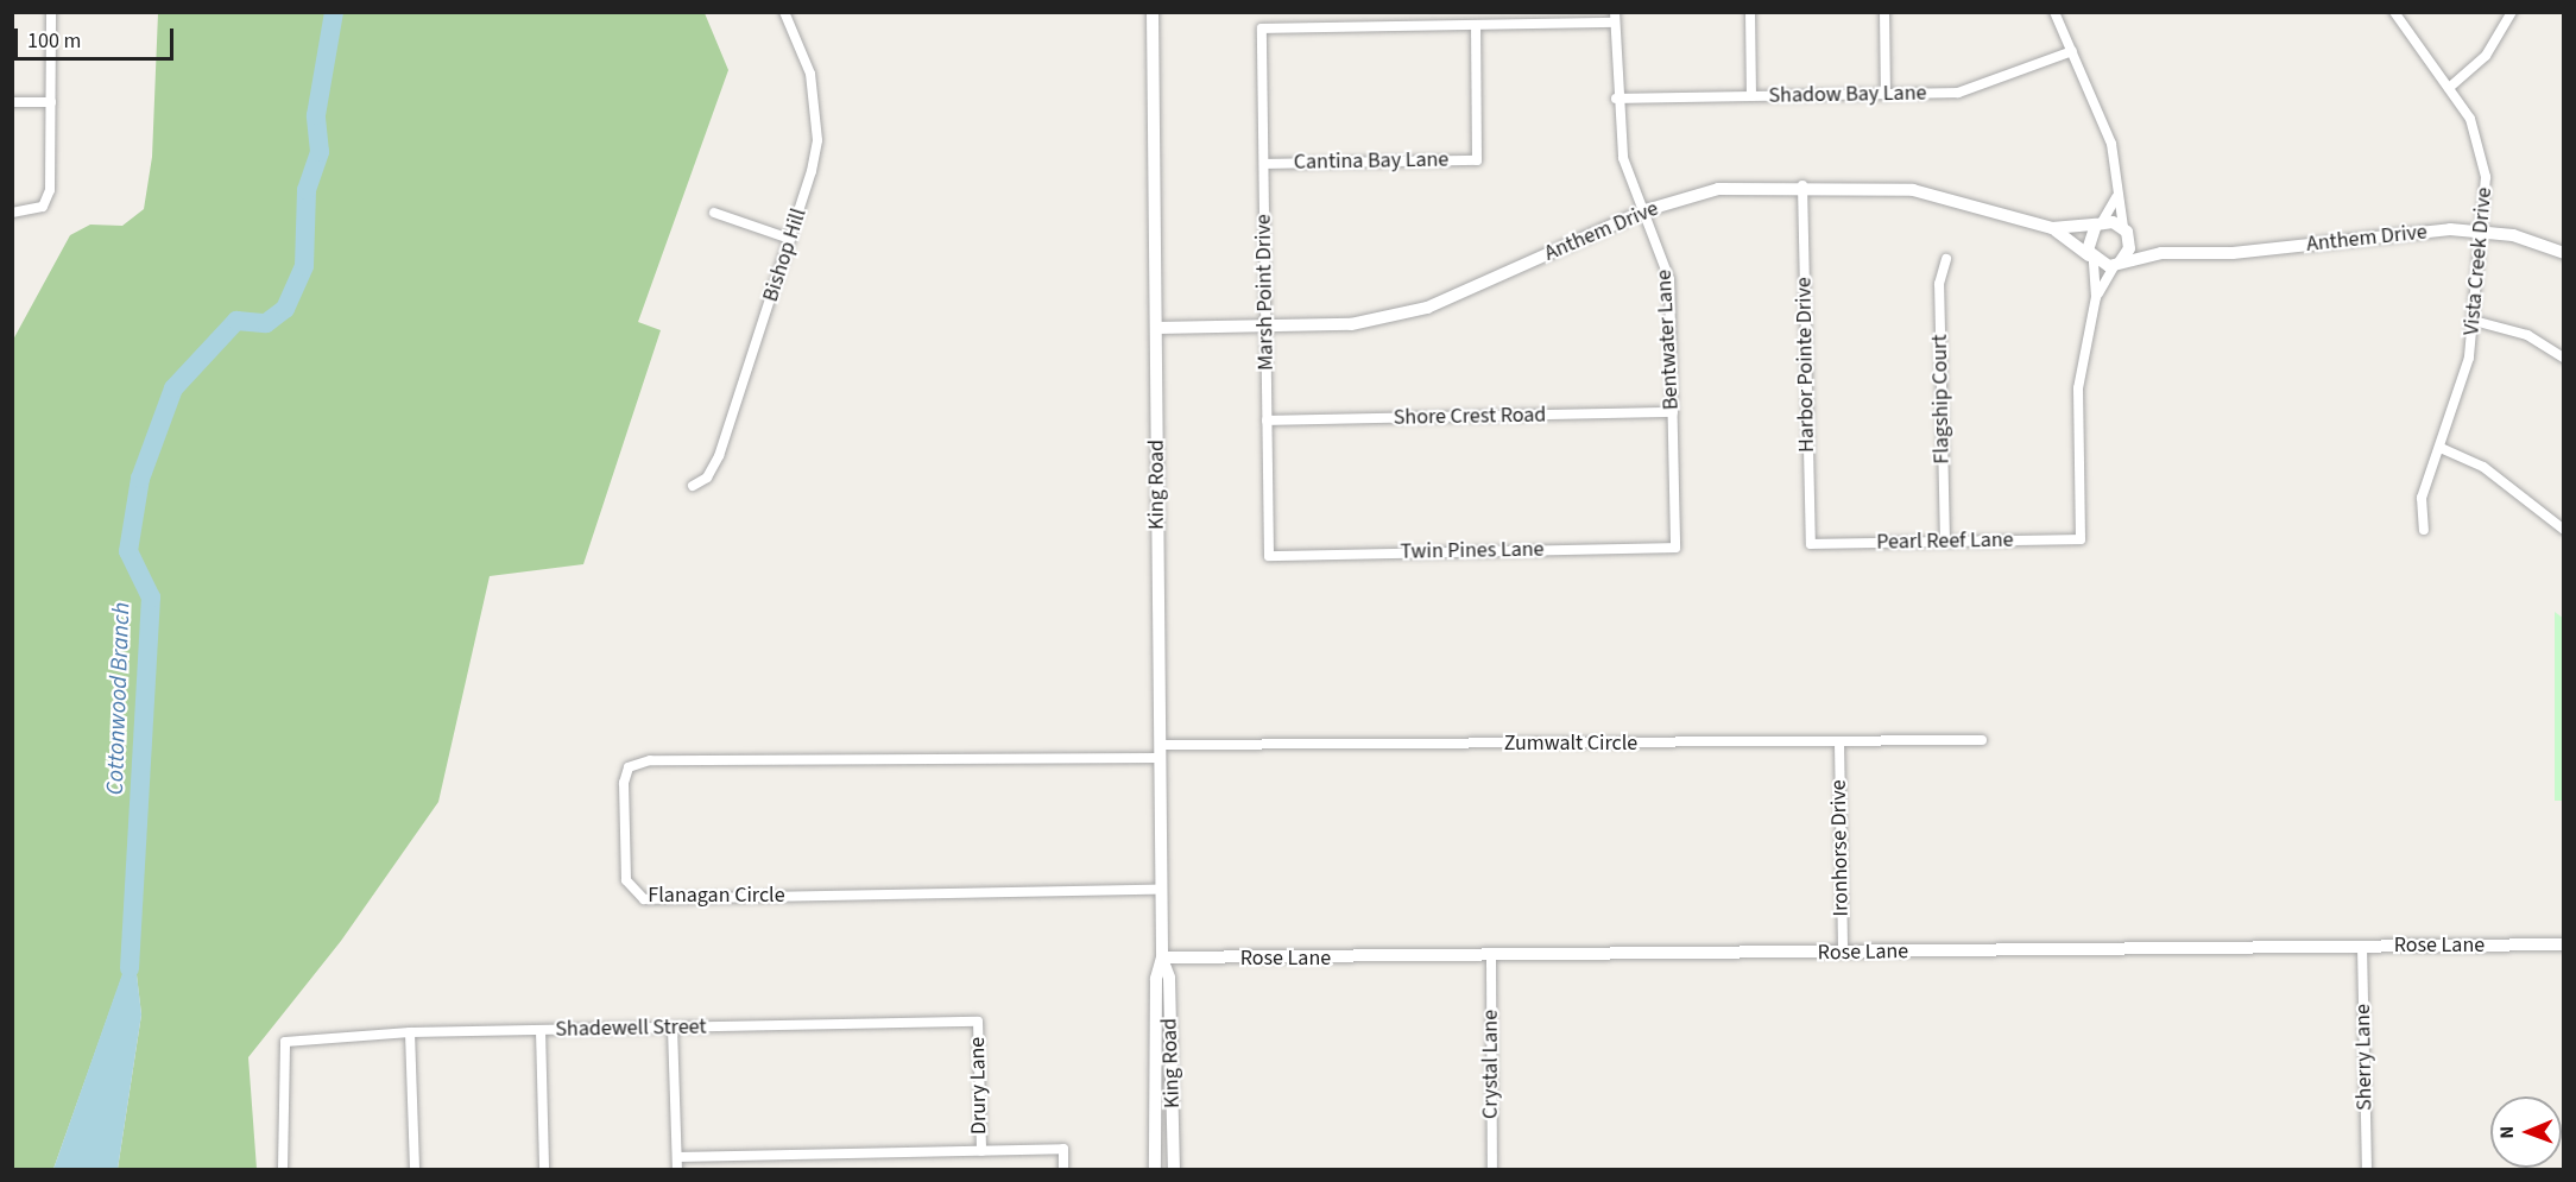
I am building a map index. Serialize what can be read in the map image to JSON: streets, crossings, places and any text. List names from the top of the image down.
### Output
{
  "streets": {
    "street": [
      "Shadow Bay Lane",
      "Cantina Bay Lane",
      "Anthem Drive",
      "Bishop Hill",
      "Vista Creek Drive",
      "Marsh Point Drive",
      "Bentwater Lane",
      "Harbor Pointe Drive",
      "Flagship Court",
      "Shore Crest Road",
      "King Road",
      "Pearl Reef Lane",
      "Twin Pines Lane",
      "Zumwalt Circle",
      "Ironhorse Drive",
      "Flanagan Circle",
      "Rose Lane",
      "Shadewell Street",
      "Sherry Lane",
      "Crystal Lane",
      "Drury Lane"
    ]
  },
  "crossings": [
    ["Shadow Bay Lane", "Bentwater Lane"],
    ["Cantina Bay Lane", "Marsh Point Drive"],
    ["Anthem Drive", "Vista Creek Drive"],
    ["Anthem Drive", "Marsh Point Drive"],
    ["Anthem Drive", "Bentwater Lane"],
    ["Anthem Drive", "Harbor Pointe Drive"],
    ["Anthem Drive", "King Road"],
    ["Marsh Point Drive", "Shore Crest Road"],
    ["Marsh Point Drive", "Twin Pines Lane"],
    ["Bentwater Lane", "Shore Crest Road"],
    ["Bentwater Lane", "Twin Pines Lane"],
    ["Harbor Pointe Drive", "Pearl Reef Lane"],
    ["Flagship Court", "Pearl Reef Lane"],
    ["King Road", "Zumwalt Circle"],
    ["King Road", "Flanagan Circle"],
    ["King Road", "Rose Lane"],
    ["Zumwalt Circle", "Ironhorse Drive"],
    ["Zumwalt Circle", "Flanagan Circle"],
    ["Ironhorse Drive", "Rose Lane"],
    ["Rose Lane", "Sherry Lane"],
    ["Rose Lane", "Crystal Lane"],
    ["Shadewell Street", "Drury Lane"]
  ],
  "water": ["Cottonwood Branch"],
  "scale_bar": "100 m",
  "north": "left"
}
